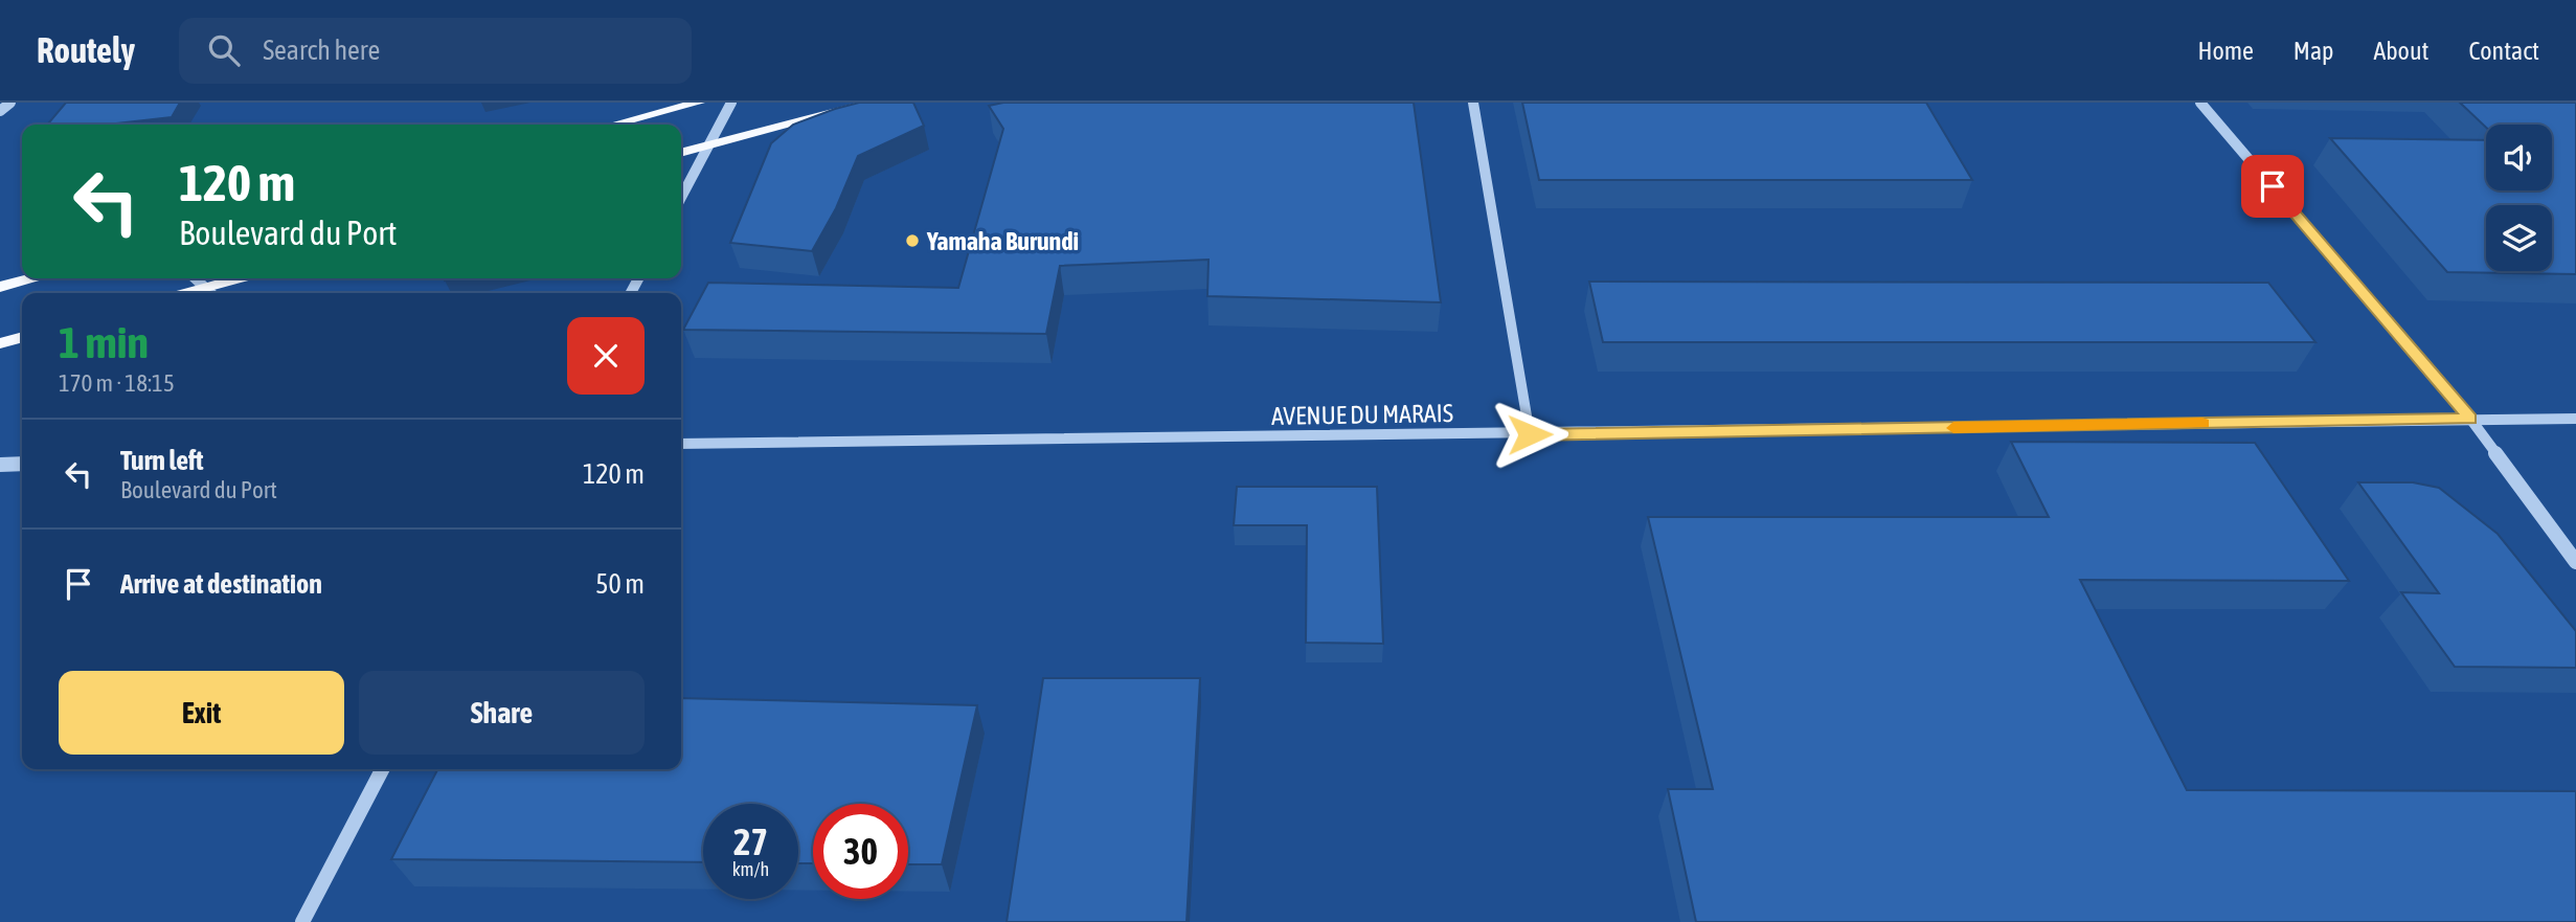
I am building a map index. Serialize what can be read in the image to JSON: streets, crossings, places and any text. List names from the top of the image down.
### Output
{
  "streets": {
    "street": ["AVENUE DU MARAIS"]
  },
  "places": ["Yamaha Burundi"],
  "page": {
    "header": "Routely",
    "search": "Search here",
    "nav": [
      "Home",
      "Map",
      "About",
      "Contact"
    ],
    "turn": ["120 m", "Boulevard du Port"],
    "heading": ["1 min", "170 m · 18:15"],
    "list": [
      {
        "name": "Turn left",
        "note": "Boulevard du Port",
        "value": "120 m"
      },
      {
        "name": "Arrive at destination",
        "value": "50 m"
      }
    ],
    "buttons": ["Exit", "Share"],
    "speed": "27 km/h",
    "limit": "30"
  }
}
